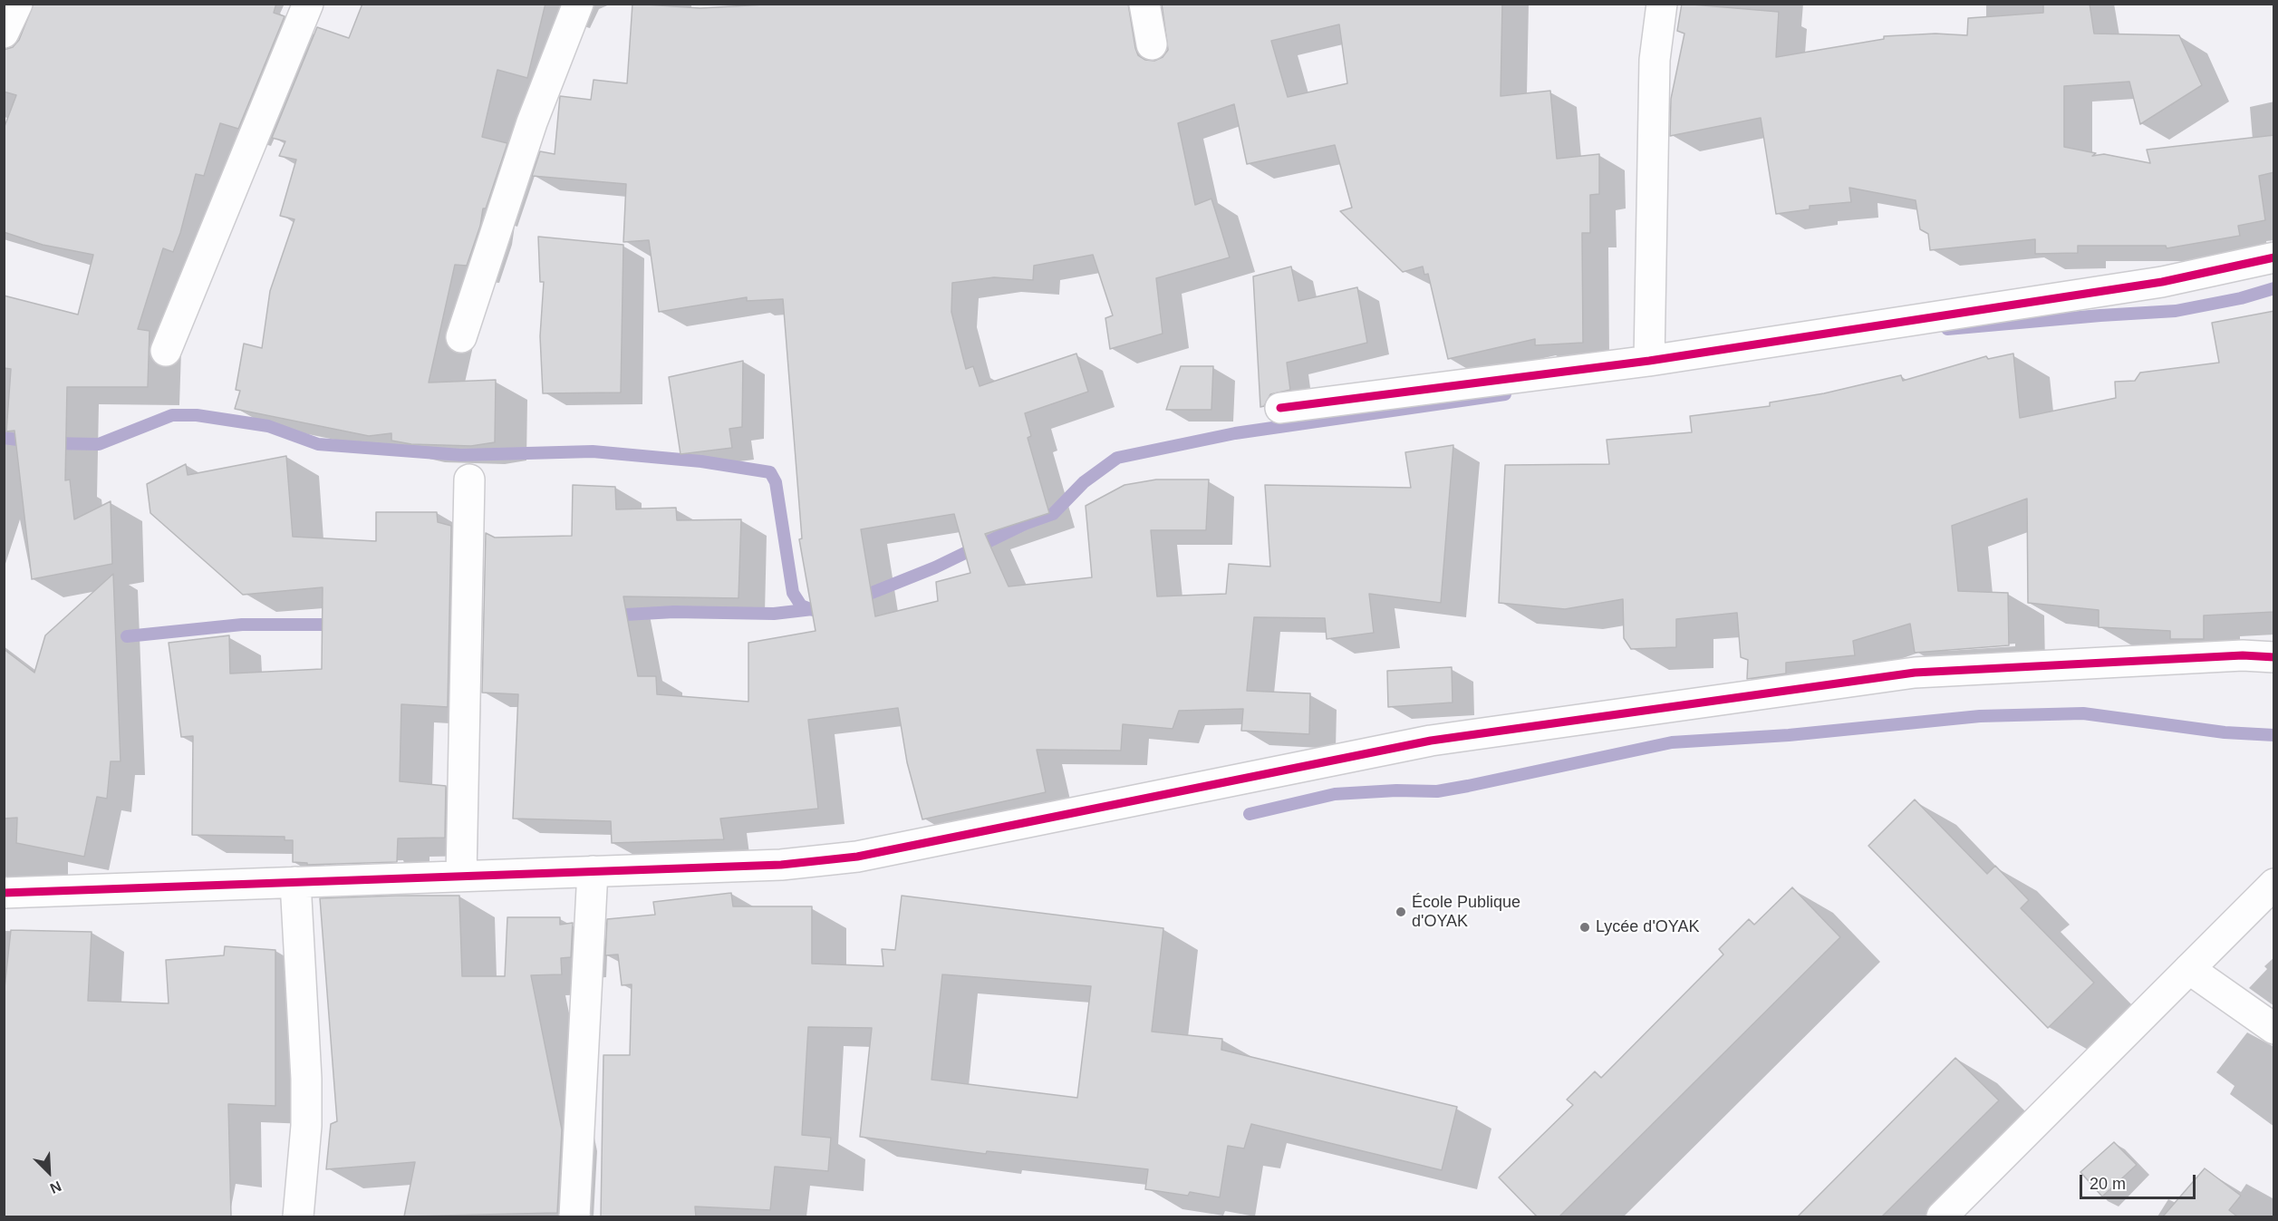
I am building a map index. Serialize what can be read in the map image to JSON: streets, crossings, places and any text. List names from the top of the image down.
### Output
{
  "places": ["École Publique d'OYAK", "Lycée d'OYAK"],
  "scale_bar": "20 m",
  "north": "bottom right"
}
